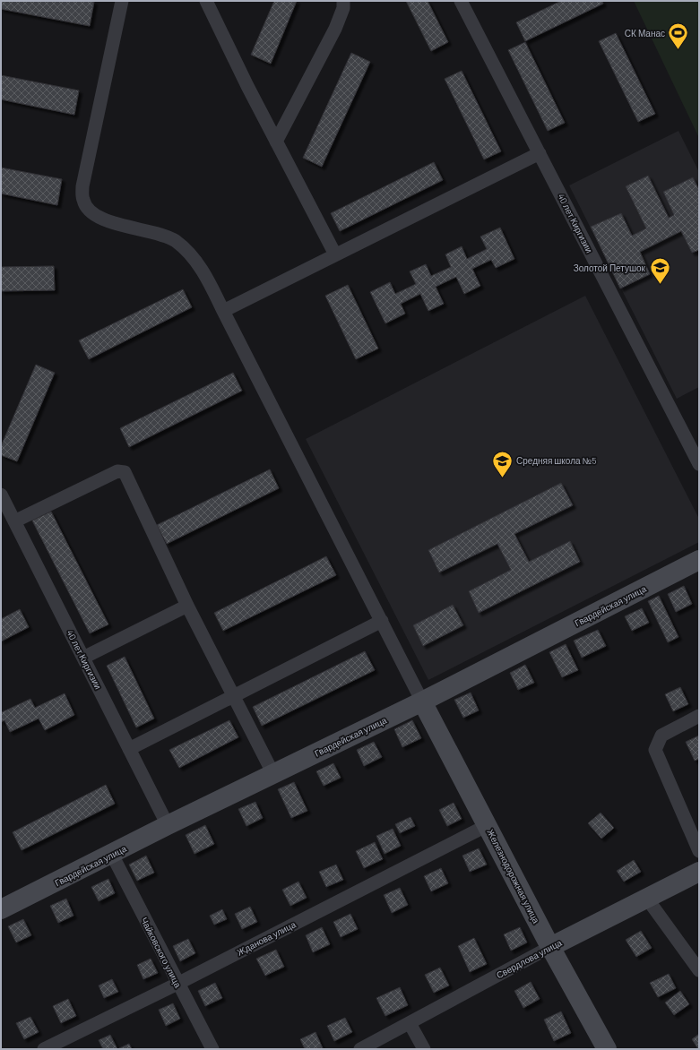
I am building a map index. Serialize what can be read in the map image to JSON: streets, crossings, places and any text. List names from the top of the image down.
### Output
{
  "streets": {
    "street": [
      "40 лет Киргизии",
      "Гвардейская улица",
      "Железнодорожная улица",
      "Жданова улица",
      "Чайковского улица",
      "Свердлова улица"
    ]
  },
  "crossings": [
    ["40 лет Киргизии", "Гвардейская улица"],
    ["Гвардейская улица", "Железнодорожная улица"],
    ["Гвардейская улица", "Чайковского улица"],
    ["Железнодорожная улица", "Жданова улица"],
    ["Железнодорожная улица", "Свердлова улица"],
    ["Жданова улица", "Чайковского улица"]
  ],
  "places": {
    "sports": ["СК Манас"],
    "school or university": ["Золотой Петушок", "Средняя школа №5"]
  }
}
